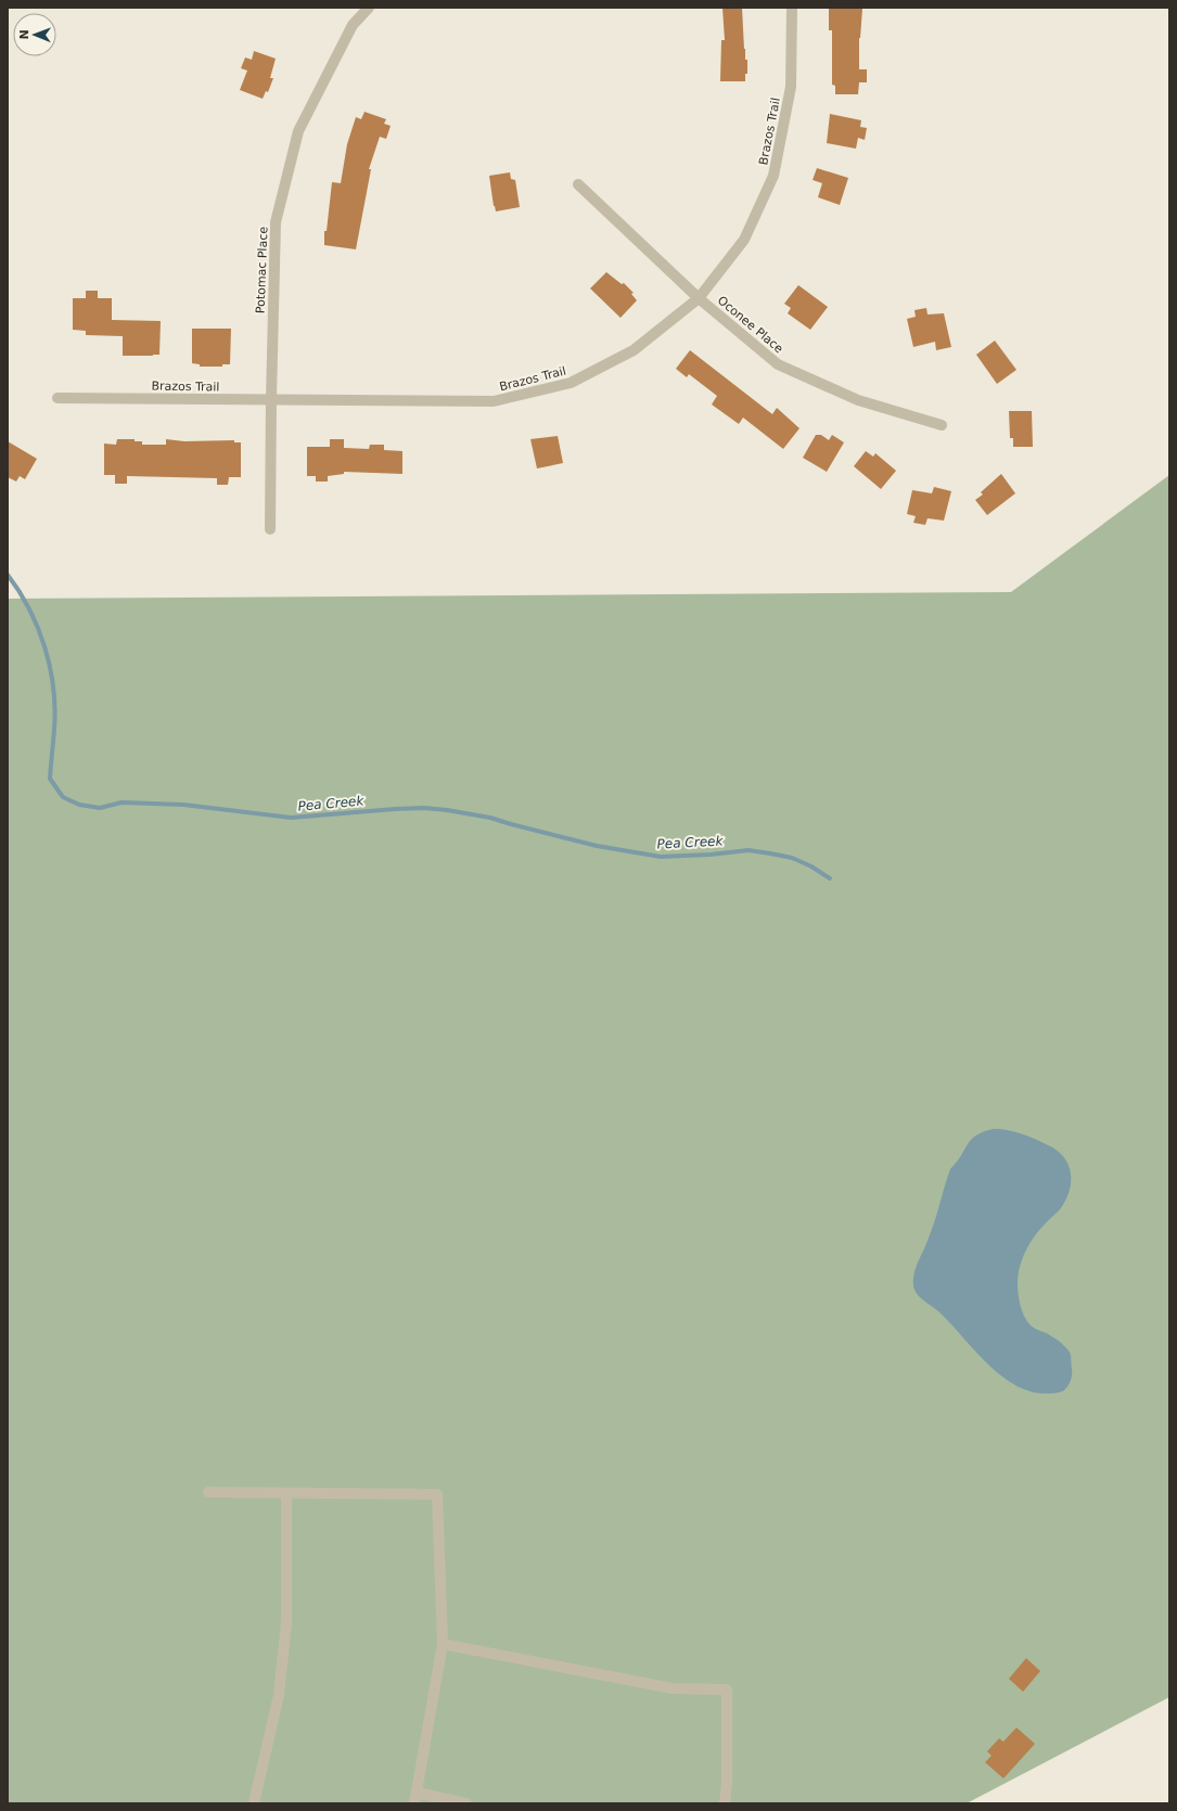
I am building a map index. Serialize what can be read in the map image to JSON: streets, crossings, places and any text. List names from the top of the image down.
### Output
{
  "streets": {
    "street": ["Brazos Trail", "Potomac Place", "Oconee Place"]
  },
  "crossings": [
    ["Brazos Trail", "Potomac Place"],
    ["Brazos Trail", "Oconee Place"]
  ],
  "water": ["Pea Creek"],
  "north": "left"
}
